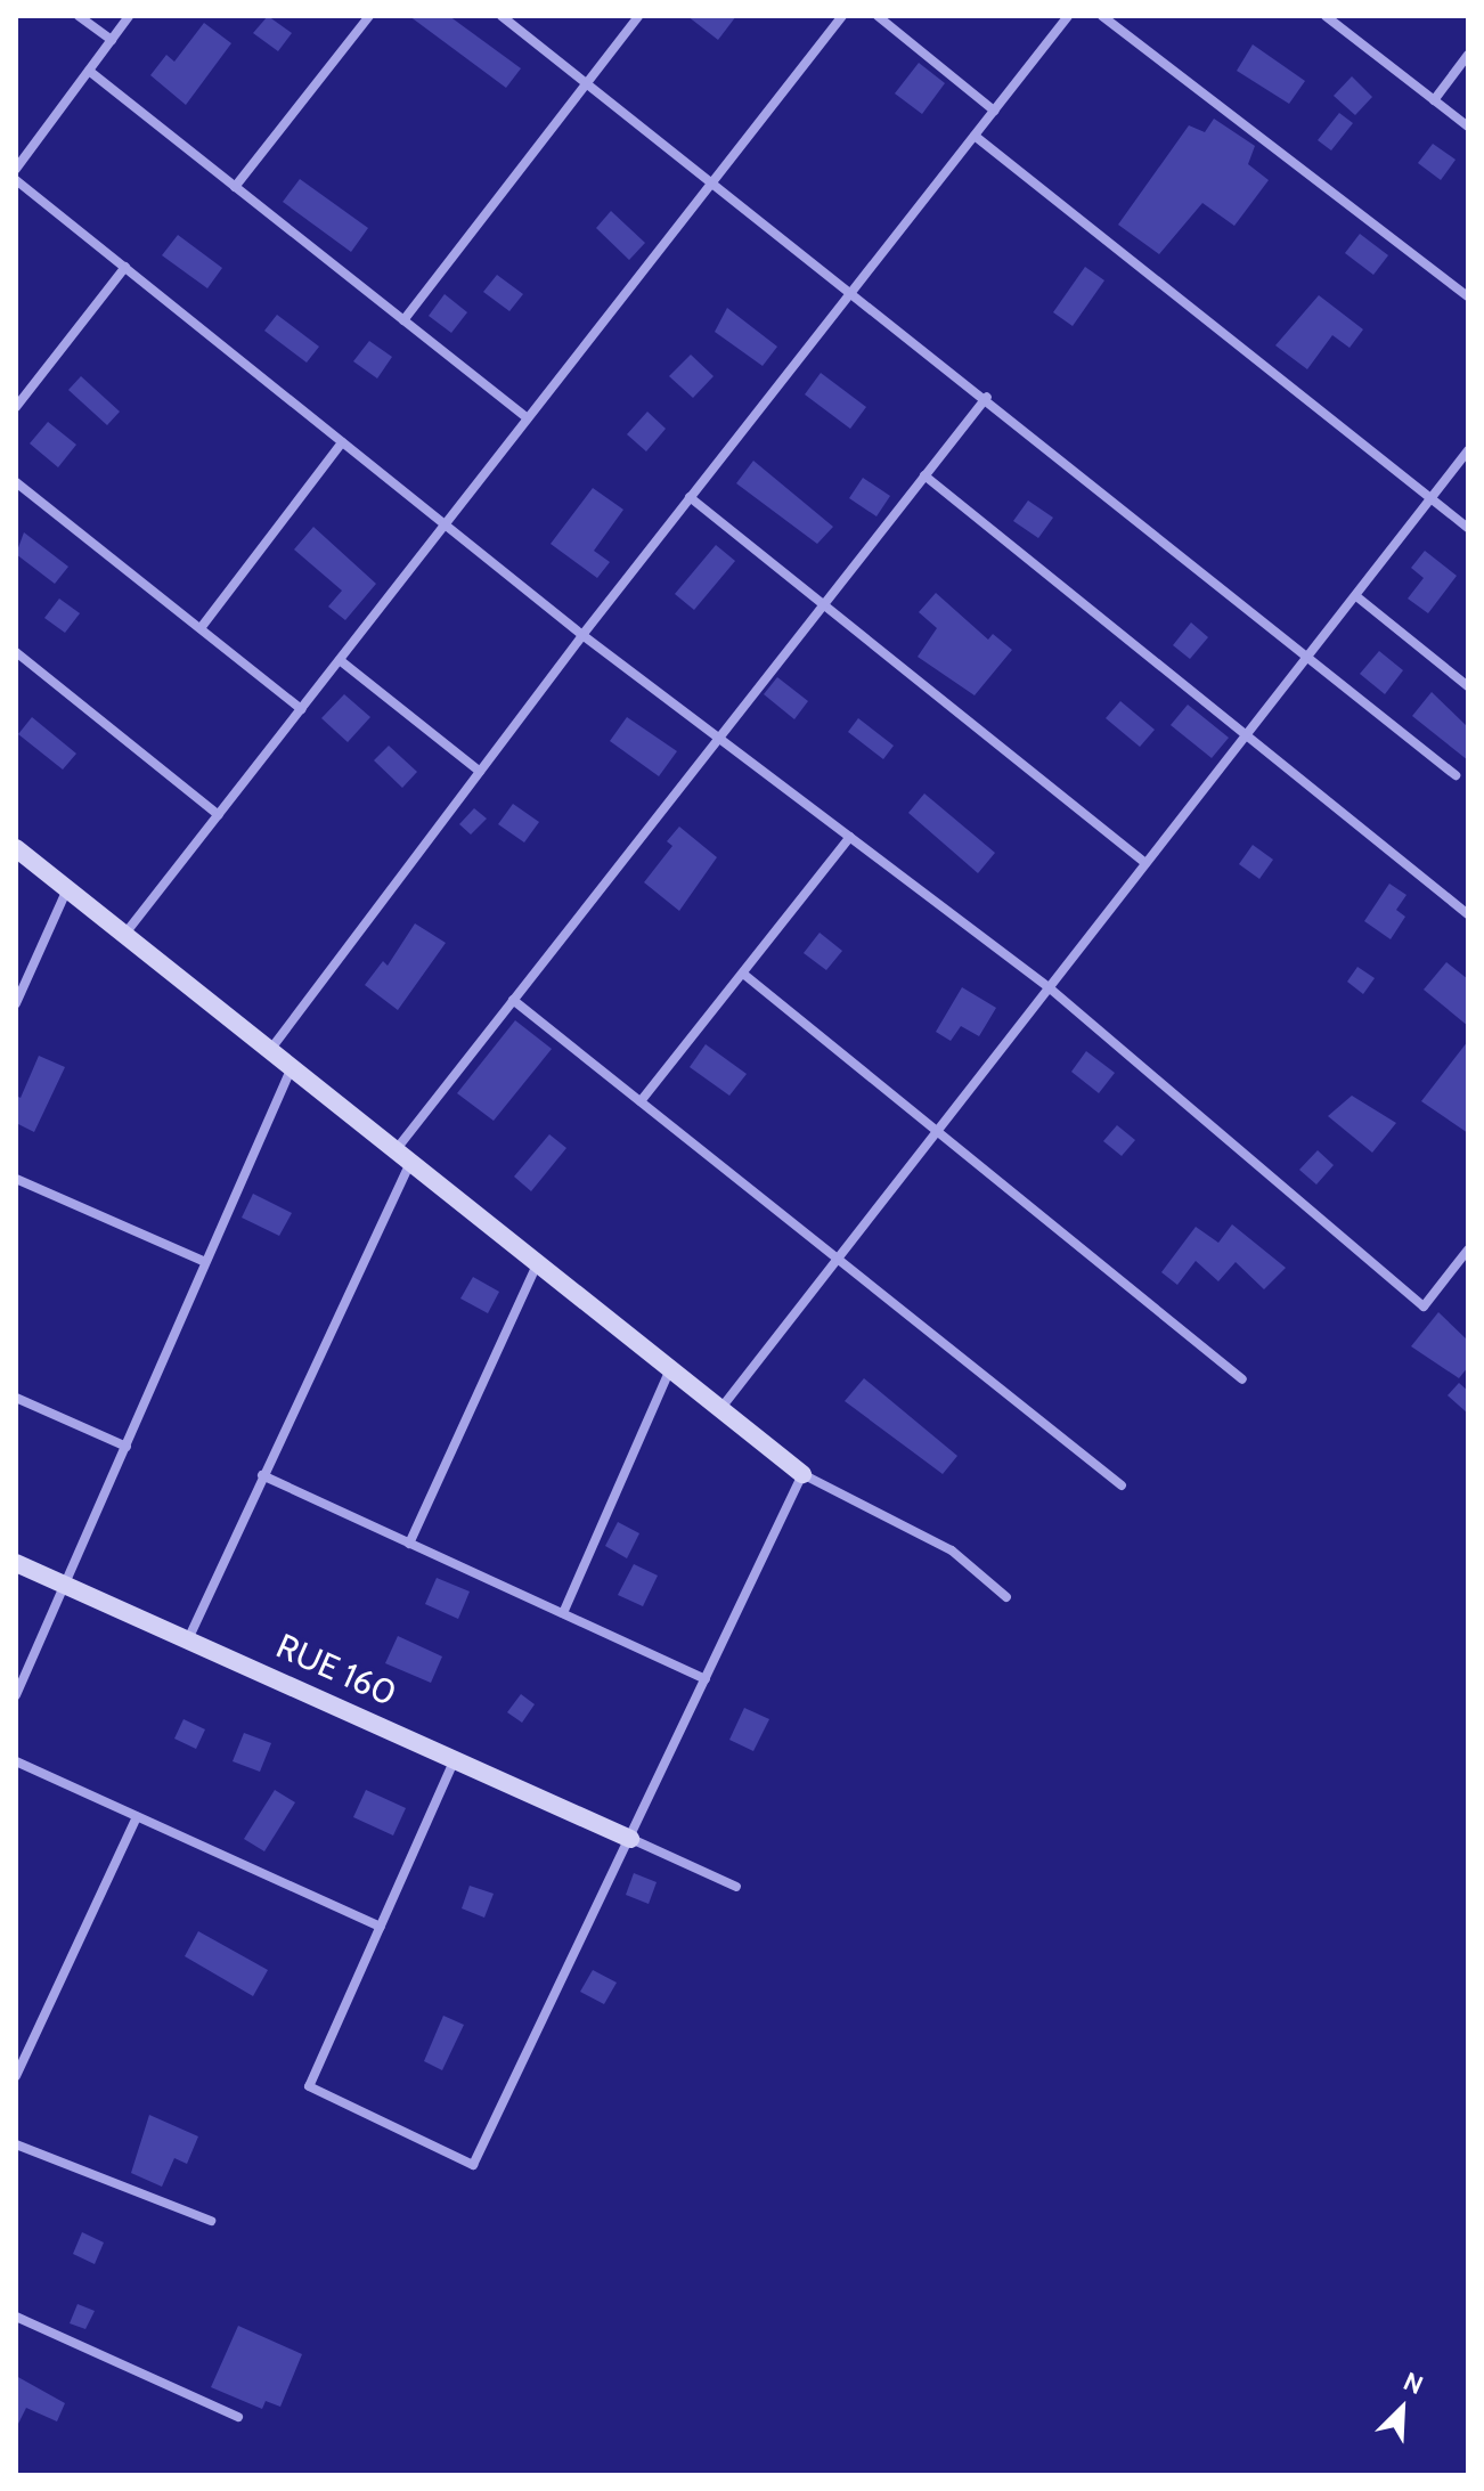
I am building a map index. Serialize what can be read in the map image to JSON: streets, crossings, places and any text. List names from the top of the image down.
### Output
{
  "streets": {
    "street": ["RUE 160"]
  },
  "north": "top right"
}
